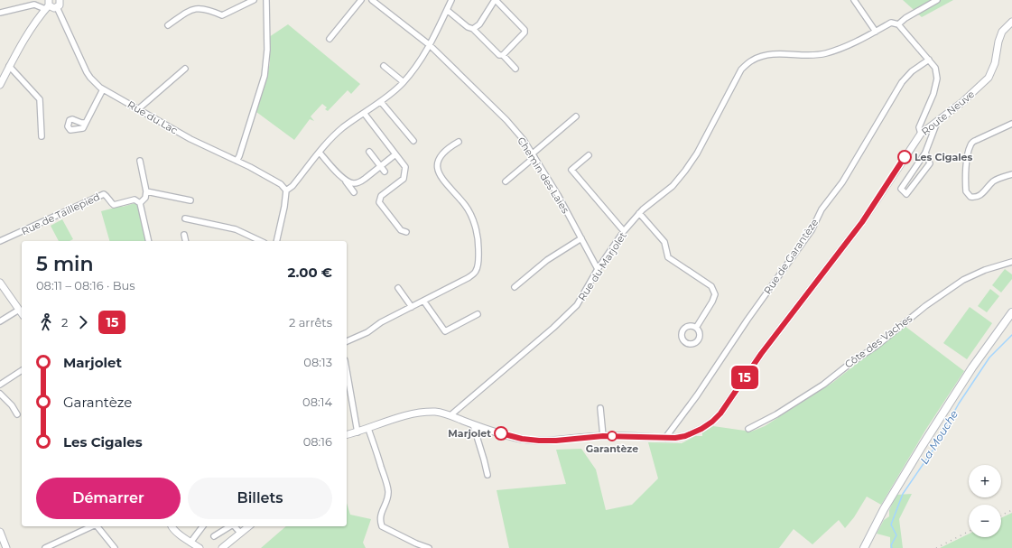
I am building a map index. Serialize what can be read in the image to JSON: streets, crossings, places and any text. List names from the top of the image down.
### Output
{
  "streets": {
    "street": [
      "Route Neuve",
      "Rue du Lac",
      "Chemin des Laies",
      "Rue de Taillepied",
      "Rue de Garantèze",
      "Rue du Marjolet",
      "Côte des Vaches"
    ]
  },
  "crossings": [
    ["Route Neuve", "Rue de Garantèze"],
    ["Route Neuve", "Rue du Marjolet"],
    ["Chemin des Laies", "Rue du Marjolet"]
  ],
  "water": ["La Mouche"],
  "places": ["Les Cigales", "Marjolet", "Garantèze"],
  "lines": ["bus line 15"],
  "page": {
    "on_map": "15",
    "heading": ["5 min", "08:11 – 08:16 · Bus", "2.00 €"],
    "legs": ["2", "15", "2 arrêts"],
    "list": [
      {
        "name": "Marjolet",
        "value": "08:13"
      },
      {
        "name": "Garantèze",
        "value": "08:14"
      },
      {
        "name": "Les Cigales",
        "value": "08:16"
      }
    ],
    "map_buttons": ["+", "−"],
    "buttons": ["Démarrer", "Billets"]
  }
}
